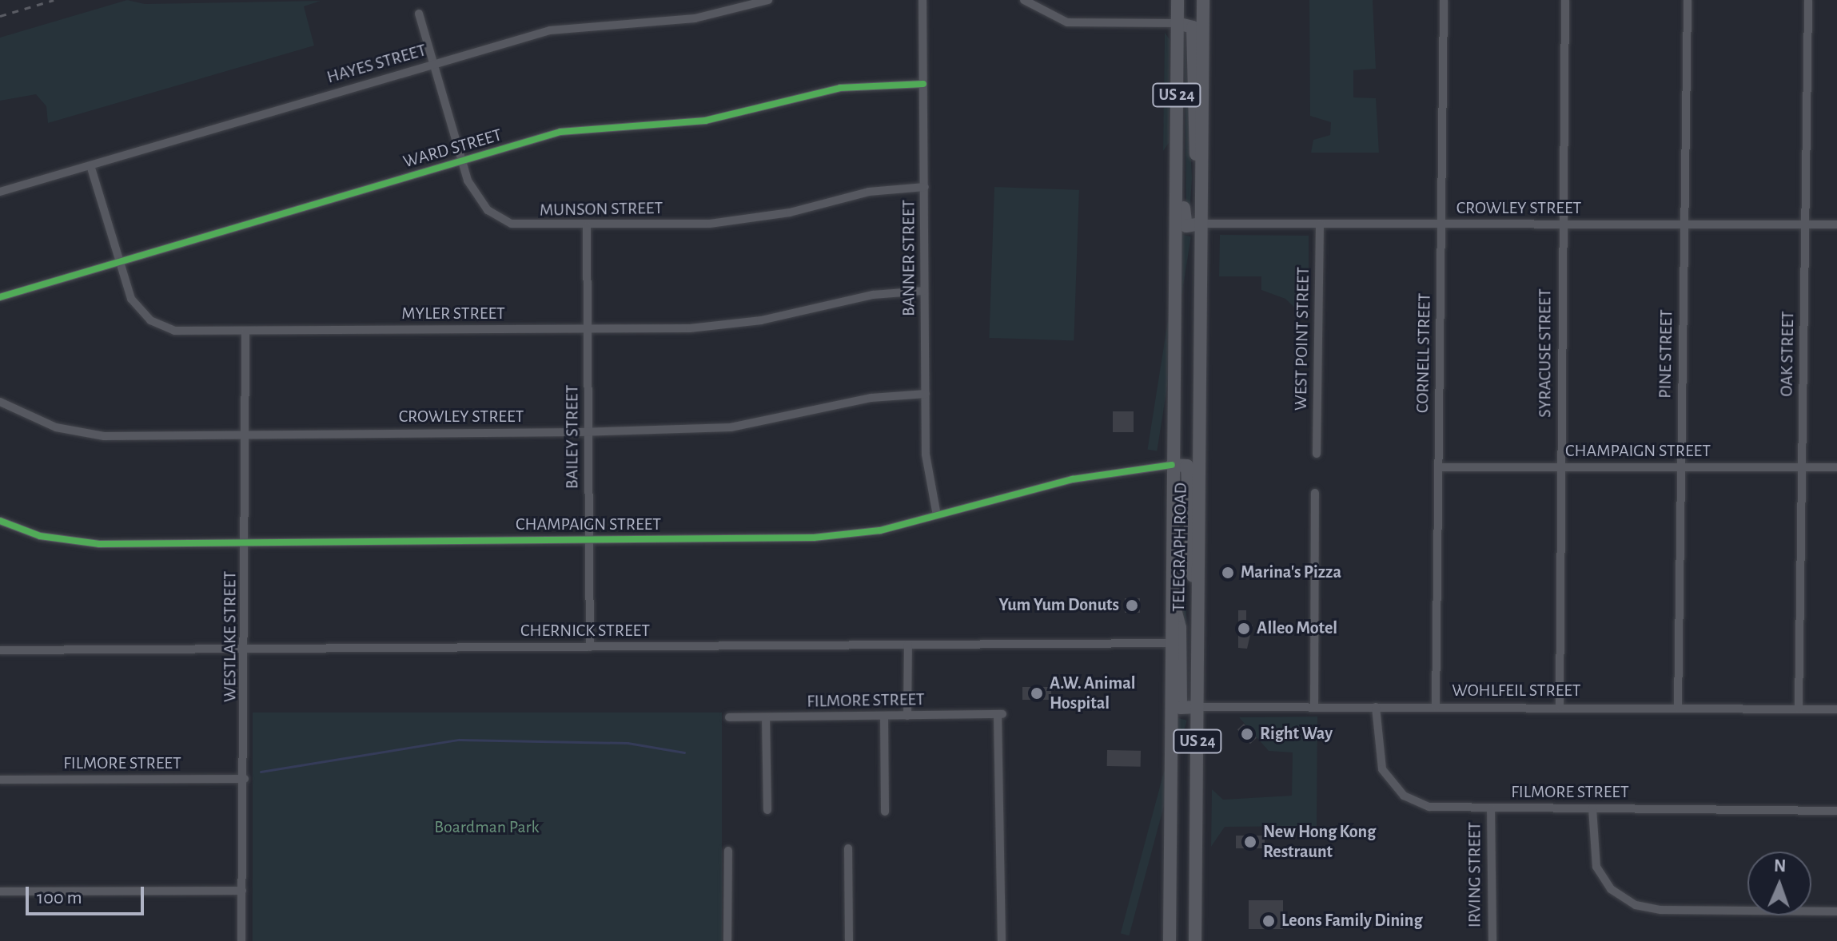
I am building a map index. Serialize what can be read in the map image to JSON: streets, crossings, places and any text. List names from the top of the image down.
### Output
{
  "streets": {
    "main road": ["US 24", "TELEGRAPH ROAD"],
    "street": [
      "HAYES STREET",
      "WARD STREET",
      "CROWLEY STREET",
      "MUNSON STREET",
      "BANNER STREET",
      "MYLER STREET",
      "WEST POINT STREET",
      "CORNELL STREET",
      "SYRACUSE STREET",
      "PINE STREET",
      "OAK STREET",
      "BAILEY STREET",
      "CHAMPAIGN STREET",
      "CHERNICK STREET",
      "WESTLAKE STREET",
      "WOHLFEIL STREET",
      "FILMORE STREET",
      "IRVING STREET"
    ]
  },
  "crossings": [
    ["HAYES STREET", "MUNSON STREET"],
    ["HAYES STREET", "MYLER STREET"],
    ["WARD STREET", "MUNSON STREET"],
    ["WARD STREET", "BANNER STREET"],
    ["WARD STREET", "MYLER STREET"],
    ["CROWLEY STREET", "BANNER STREET"],
    ["CROWLEY STREET", "WEST POINT STREET"],
    ["CROWLEY STREET", "CORNELL STREET"],
    ["CROWLEY STREET", "SYRACUSE STREET"],
    ["CROWLEY STREET", "PINE STREET"],
    ["CROWLEY STREET", "OAK STREET"],
    ["CROWLEY STREET", "BAILEY STREET"],
    ["CROWLEY STREET", "TELEGRAPH ROAD"],
    ["CROWLEY STREET", "WESTLAKE STREET"],
    ["MUNSON STREET", "BANNER STREET"],
    ["MUNSON STREET", "BAILEY STREET"],
    ["BANNER STREET", "MYLER STREET"],
    ["BANNER STREET", "CHAMPAIGN STREET"],
    ["MYLER STREET", "BAILEY STREET"],
    ["MYLER STREET", "WESTLAKE STREET"],
    ["CORNELL STREET", "CHAMPAIGN STREET"],
    ["CORNELL STREET", "WOHLFEIL STREET"],
    ["SYRACUSE STREET", "CHAMPAIGN STREET"],
    ["SYRACUSE STREET", "WOHLFEIL STREET"],
    ["PINE STREET", "CHAMPAIGN STREET"],
    ["PINE STREET", "WOHLFEIL STREET"],
    ["OAK STREET", "CHAMPAIGN STREET"],
    ["OAK STREET", "WOHLFEIL STREET"],
    ["BAILEY STREET", "CHAMPAIGN STREET"],
    ["BAILEY STREET", "CHERNICK STREET"],
    ["CHAMPAIGN STREET", "TELEGRAPH ROAD"],
    ["CHAMPAIGN STREET", "WESTLAKE STREET"],
    ["TELEGRAPH ROAD", "CHERNICK STREET"],
    ["TELEGRAPH ROAD", "WOHLFEIL STREET"],
    ["CHERNICK STREET", "WESTLAKE STREET"],
    ["WESTLAKE STREET", "FILMORE STREET"],
    ["WOHLFEIL STREET", "FILMORE STREET"],
    ["FILMORE STREET", "IRVING STREET"]
  ],
  "parks": ["Boardman Park"],
  "places": [
    "Marina's Pizza",
    "Yum Yum Donuts",
    "Alleo Motel",
    "A.W. Animal Hospital",
    "Right Way",
    "New Hong Kong Restraunt",
    "Leons Family Dining"
  ],
  "scale_bar": "100 m",
  "north": "top"
}
